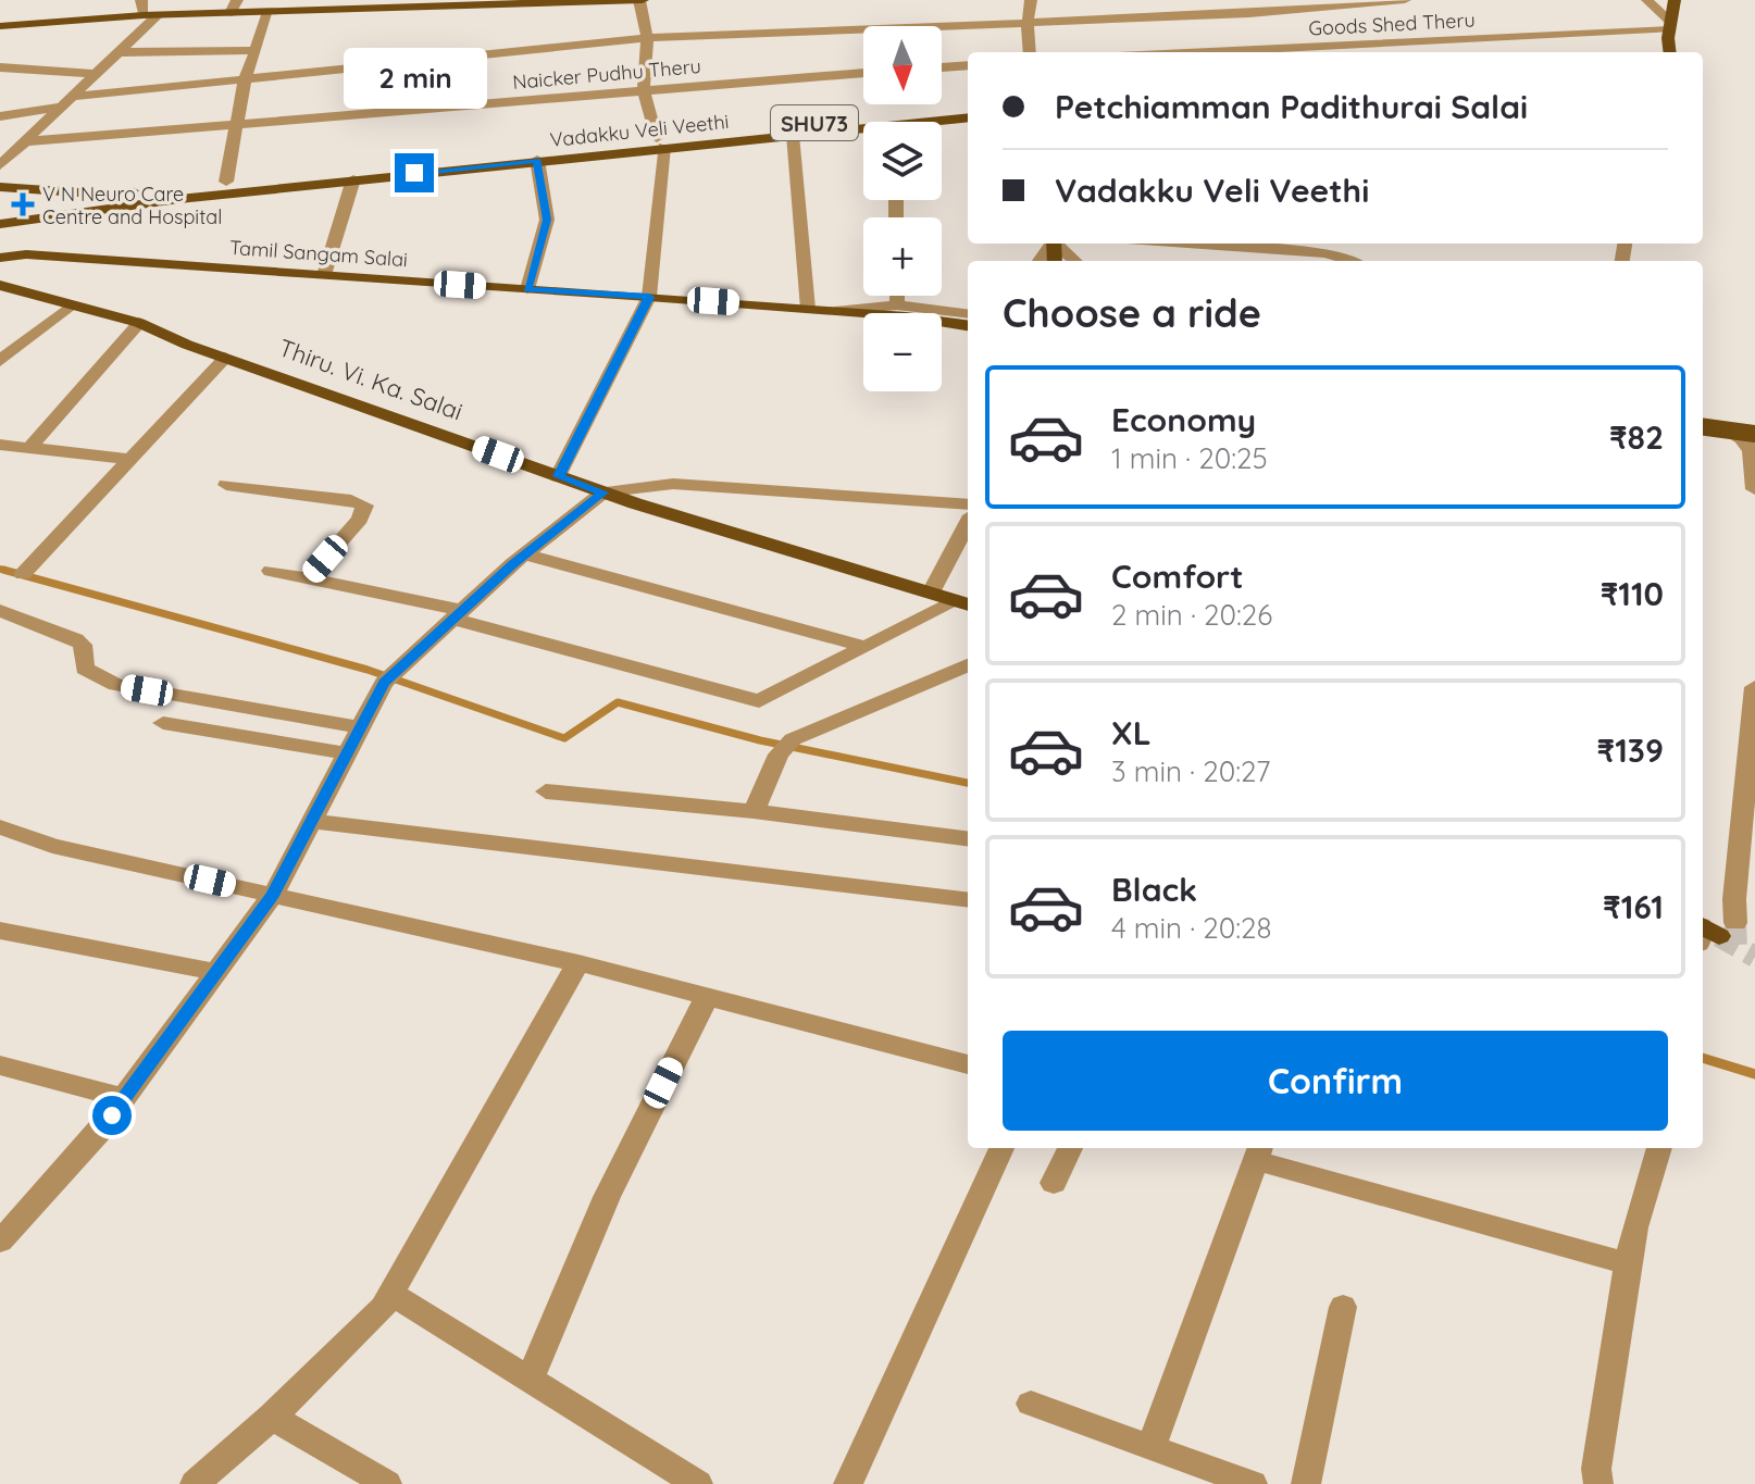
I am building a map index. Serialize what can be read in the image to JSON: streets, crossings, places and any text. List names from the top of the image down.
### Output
{
  "streets": {
    "main road": [
      "SHU73",
      "Vadakku Veli Veethi",
      "Tamil Sangam Salai",
      "Thiru. Vi. Ka. Salai"
    ],
    "street": ["Goods Shed Theru", "Naicker Pudhu Theru"]
  },
  "places": {
    "health": ["V N Neuro Care Centre and Hospital"]
  },
  "north": "bottom",
  "page": {
    "map_buttons": ["+", "−"],
    "bubble": "2 min",
    "banner": ["Petchiamman Padithurai Salai", "Vadakku Veli Veethi"],
    "heading": "Choose a ride",
    "list": [
      {
        "name": "Economy",
        "note": "1 min · 20:25",
        "value": "₹82"
      },
      {
        "name": "Comfort",
        "note": "2 min · 20:26",
        "value": "₹110"
      },
      {
        "name": "XL",
        "note": "3 min · 20:27",
        "value": "₹139"
      },
      {
        "name": "Black",
        "note": "4 min · 20:28",
        "value": "₹161"
      }
    ],
    "buttons": "Confirm"
  }
}
